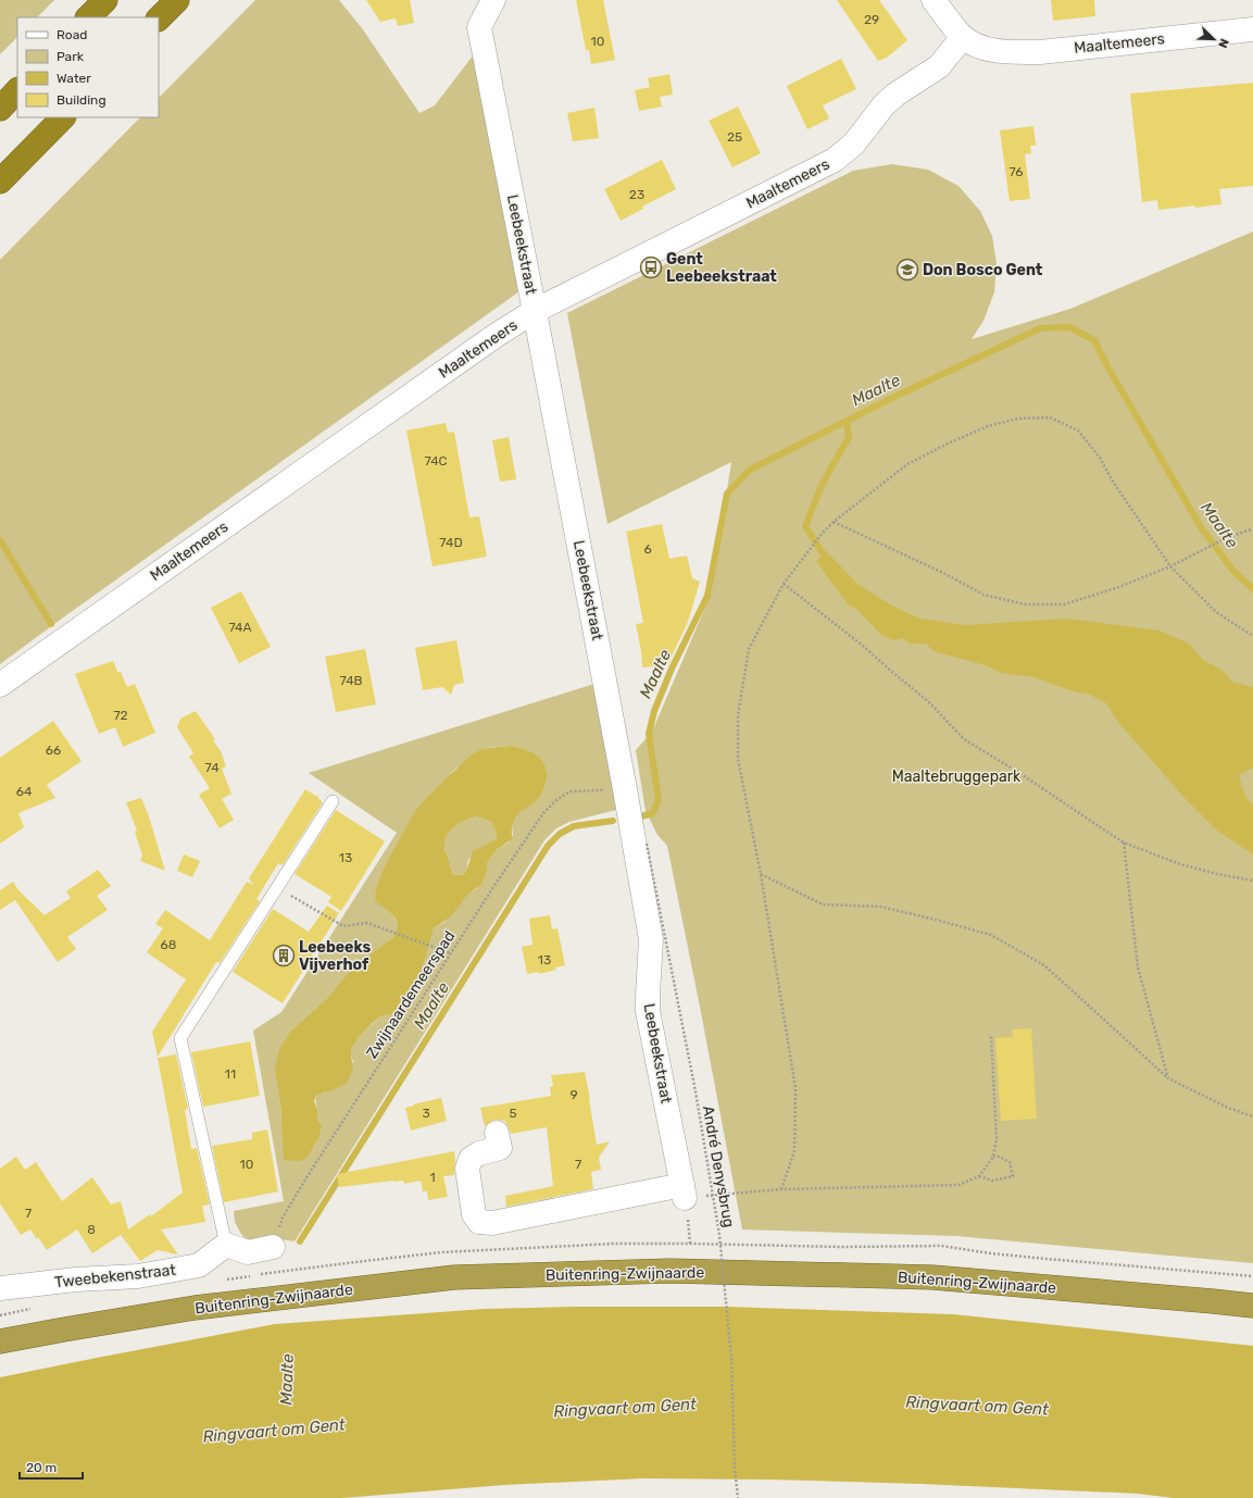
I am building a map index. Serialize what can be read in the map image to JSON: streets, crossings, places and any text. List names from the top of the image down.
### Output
{
  "streets": {
    "highway": ["Buitenring-Zwijnaarde"],
    "street": ["Maaltemeers", "Leebeekstraat", "Tweebekenstraat"],
    "path": ["Zwijnaardemeerspad", "André Denysbrug"]
  },
  "crossings": [
    ["Maaltemeers", "Leebeekstraat"],
    ["Leebeekstraat", "Zwijnaardemeerspad"]
  ],
  "water": ["Maalte", "Ringvaart om Gent"],
  "parks": ["Maaltebruggepark"],
  "places": {
    "bus stop": ["Gent Leebeekstraat"],
    "school or university": ["Don Bosco Gent"],
    "building": ["Leebeeks Vijverhof"]
  },
  "house_numbers": [
    "29",
    "10",
    "25",
    "76",
    "23",
    "74C",
    "74D",
    "6",
    "74A",
    "74B",
    "72",
    "66",
    "74",
    "64",
    "13",
    "68",
    "13",
    "11",
    "9",
    "3",
    "5",
    "10",
    "7",
    "1",
    "7",
    "8"
  ],
  "legend": [
    "Road",
    "Park",
    "Water",
    "Building"
  ],
  "scale_bar": "20 m",
  "north": "bottom right"
}
